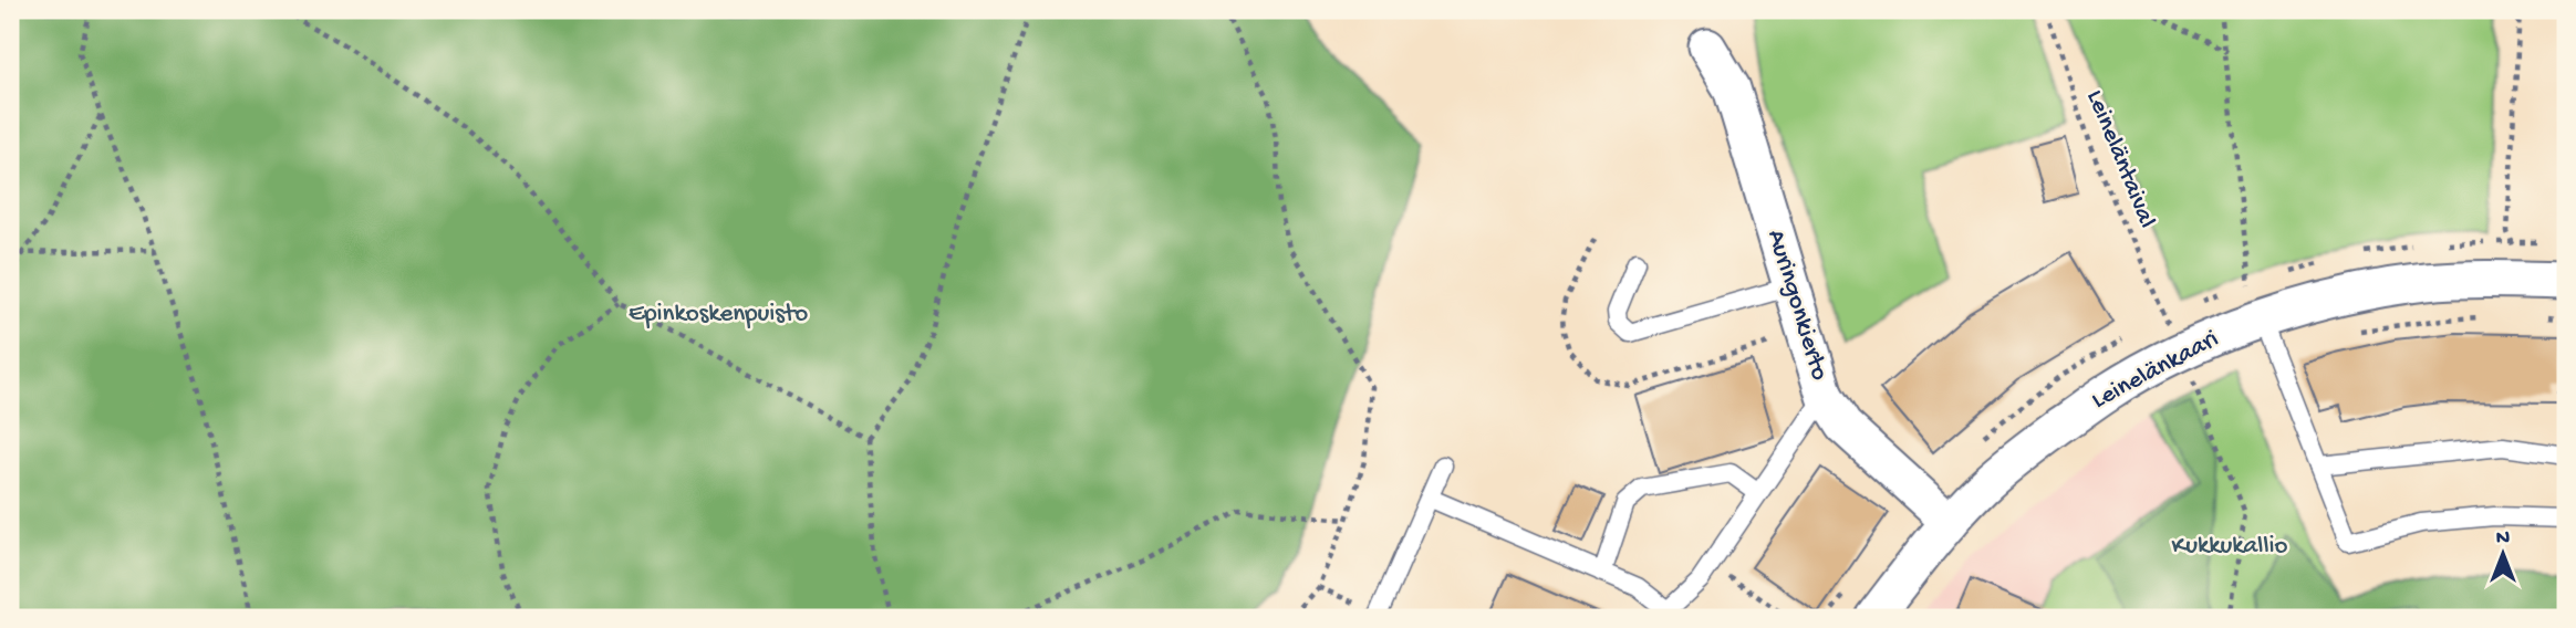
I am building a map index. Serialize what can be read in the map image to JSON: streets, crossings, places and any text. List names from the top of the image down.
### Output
{
  "streets": {
    "street": ["Auringonkierto", "Leinelänkaari"],
    "path": ["Leineläntaival"]
  },
  "crossings": [
    ["Auringonkierto", "Leinelänkaari"]
  ],
  "parks": ["Epinkoskenpuisto", "Kukkukallio"],
  "north": "top"
}
